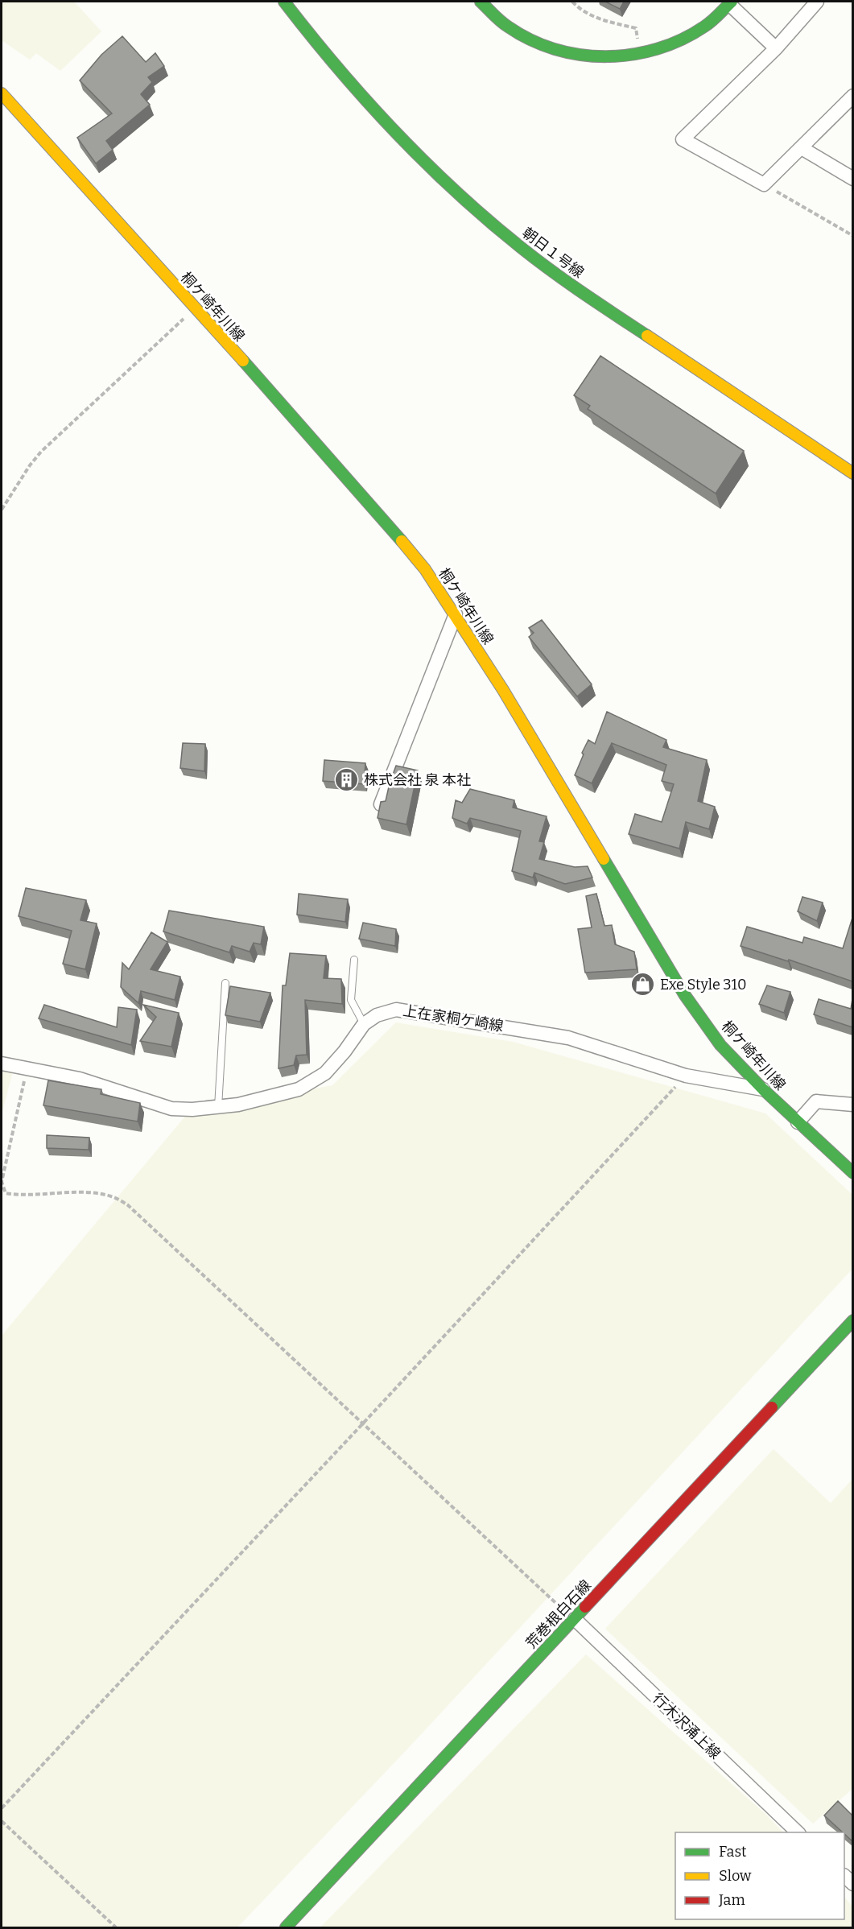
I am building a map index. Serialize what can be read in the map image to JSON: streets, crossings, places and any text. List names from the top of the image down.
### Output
{
  "streets": {
    "street": [
      "朝日１号線",
      "桐ケ崎年川線",
      "上在家桐ケ崎線",
      "荒巻根白石線",
      "行木沢涌上線"
    ]
  },
  "crossings": [
    ["桐ケ崎年川線", "上在家桐ケ崎線"],
    ["荒巻根白石線", "行木沢涌上線"]
  ],
  "places": {
    "building": ["株式会社 泉 本社"],
    "shop": ["Exe Style 310"]
  },
  "legend": ["Fast", "Slow", "Jam"]
}
